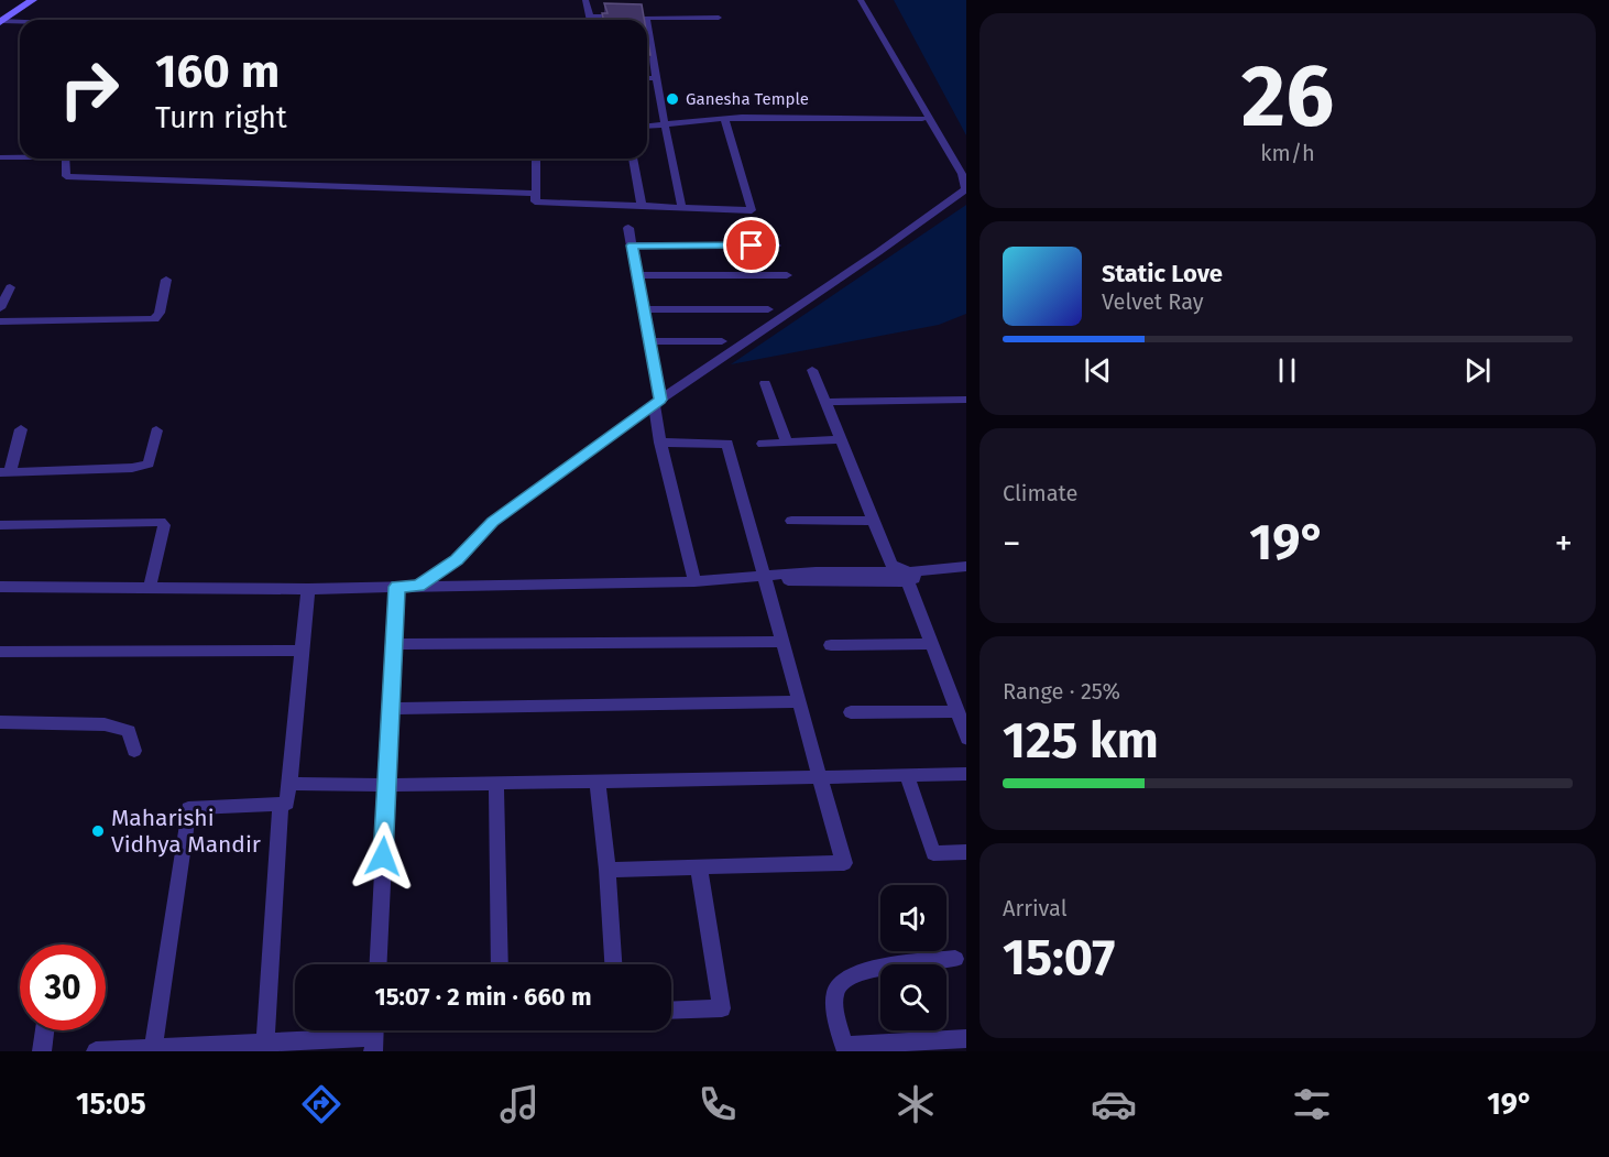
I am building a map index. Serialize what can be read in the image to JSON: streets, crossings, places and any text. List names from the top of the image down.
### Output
{
  "places": ["Ganesha Temple", "Maharishi Vidhya Mandir"],
  "page": {
    "tile": [
      ["26", "km/h"],
      "Climate",
      ["Range · 25%", "125 km"],
      ["Arrival", "15:07"]
    ],
    "turn": ["160 m", "Turn right"],
    "song": ["Static Love", "Velvet Ray"],
    "heat": ["−", "19°", "+"],
    "limit": "30",
    "trip": "15:07 · 2 min · 660 m",
    "tabs": ["15:05", "19°"]
  }
}
